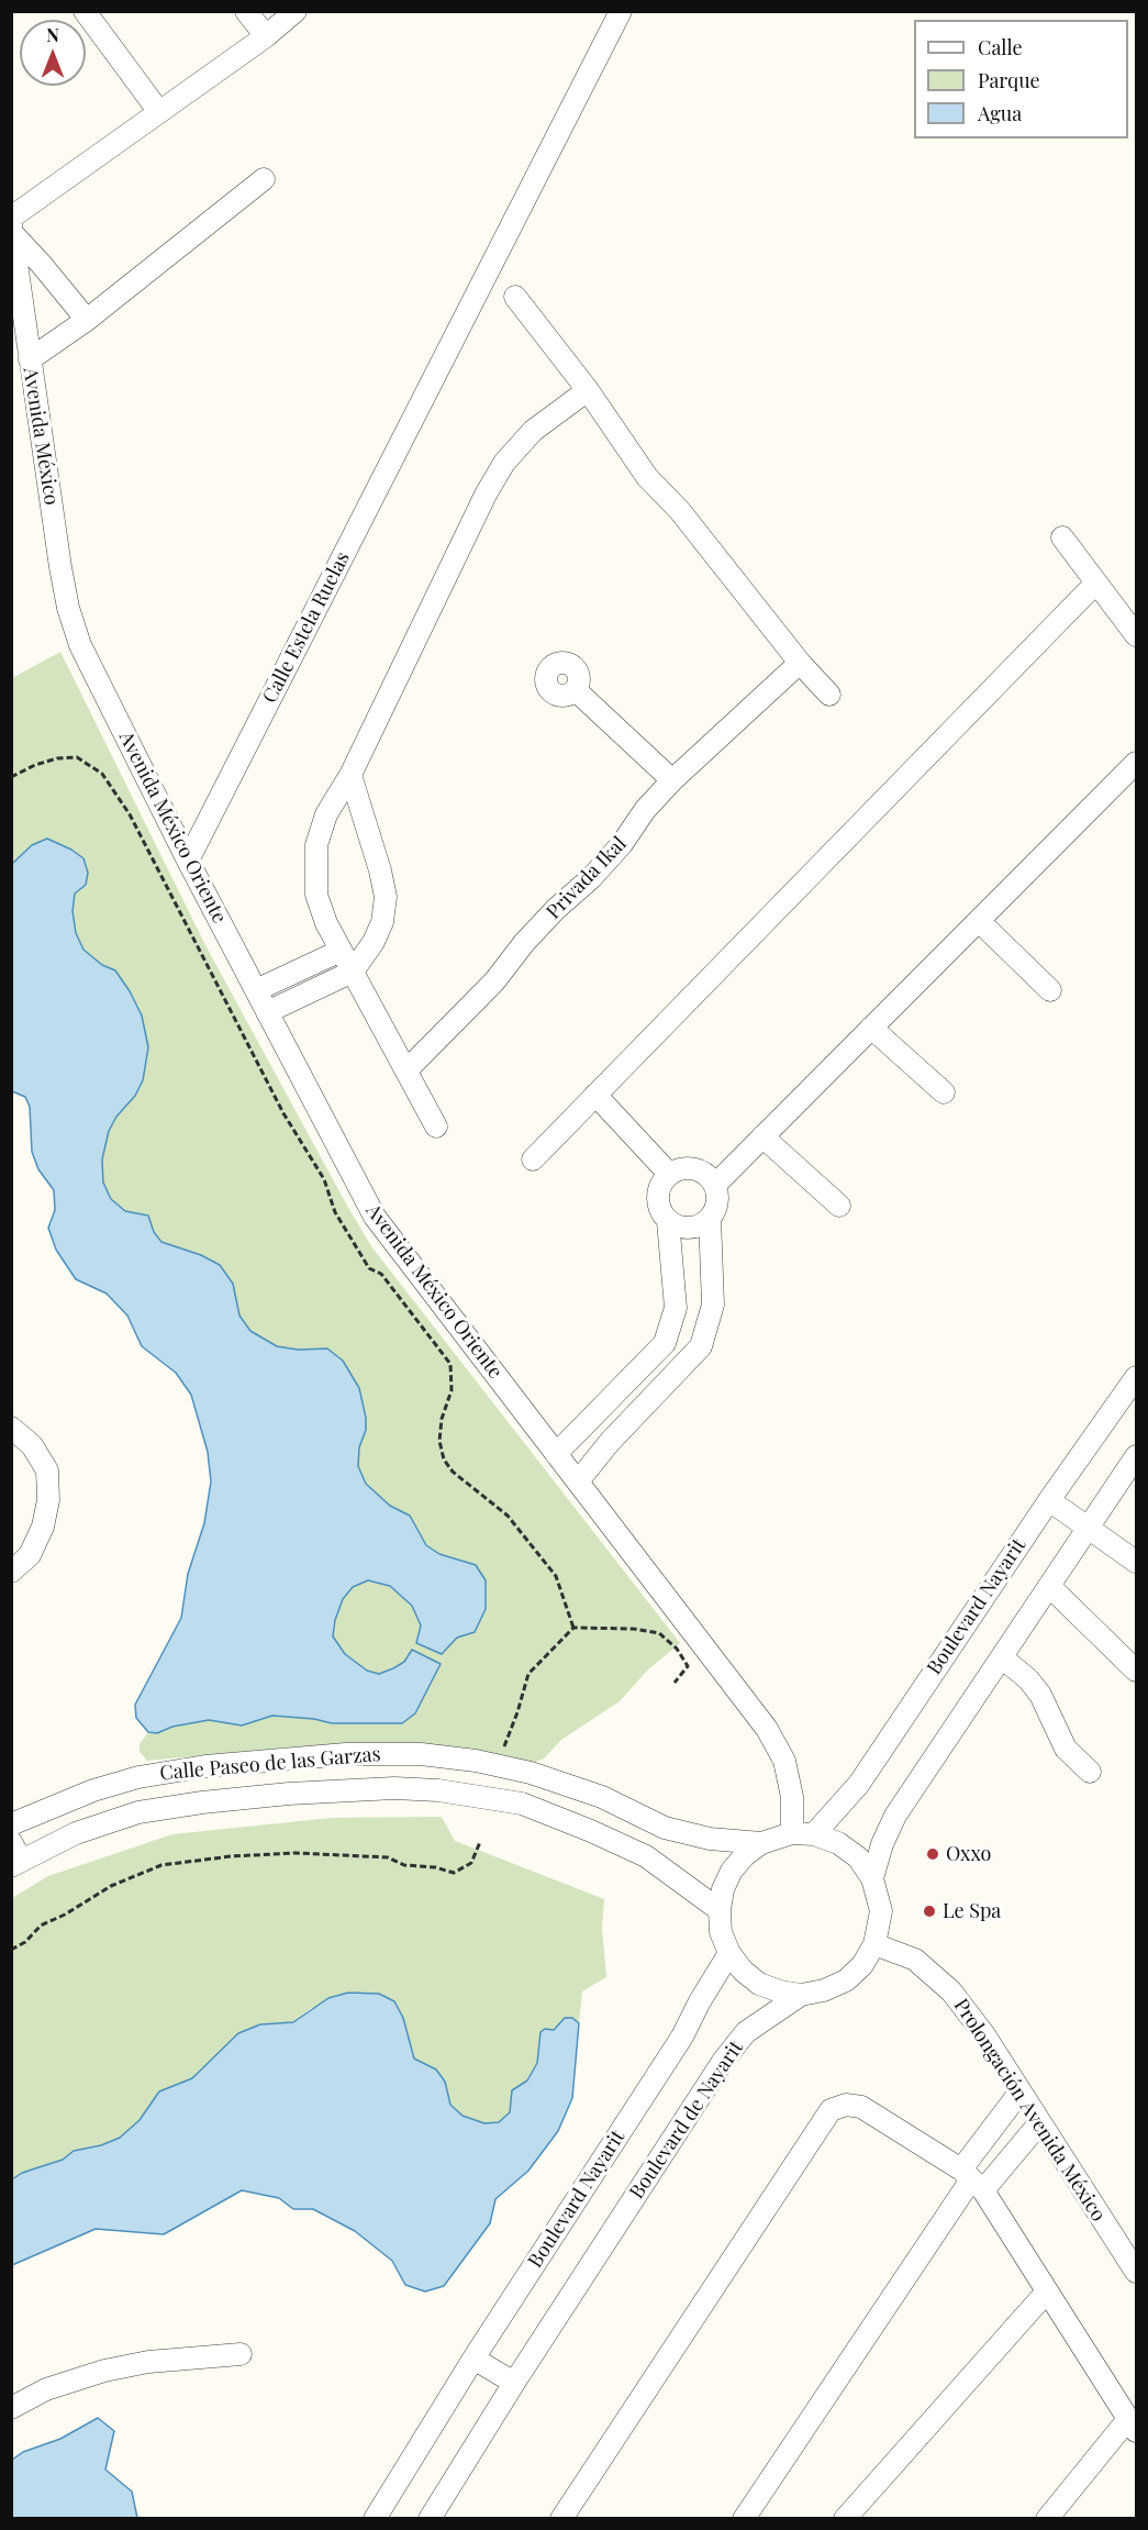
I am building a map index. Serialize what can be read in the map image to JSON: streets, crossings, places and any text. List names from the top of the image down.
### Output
{
  "streets": {
    "street": [
      "Avenida México",
      "Calle Estela Ruelas",
      "Avenida México Oriente",
      "Privada Ikal",
      "Boulevard Nayarit",
      "Calle Paseo de las Garzas",
      "Prolongación Avenida México",
      "Boulevard de Nayarit"
    ]
  },
  "crossings": [
    ["Avenida México", "Avenida México Oriente"],
    ["Calle Estela Ruelas", "Avenida México Oriente"],
    ["Avenida México Oriente", "Boulevard Nayarit"],
    ["Avenida México Oriente", "Calle Paseo de las Garzas"],
    ["Avenida México Oriente", "Prolongación Avenida México"],
    ["Avenida México Oriente", "Boulevard de Nayarit"],
    ["Boulevard Nayarit", "Calle Paseo de las Garzas"],
    ["Boulevard Nayarit", "Prolongación Avenida México"],
    ["Boulevard Nayarit", "Boulevard de Nayarit"],
    ["Calle Paseo de las Garzas", "Prolongación Avenida México"],
    ["Calle Paseo de las Garzas", "Boulevard de Nayarit"],
    ["Prolongación Avenida México", "Boulevard de Nayarit"]
  ],
  "places": ["Oxxo", "Le Spa"],
  "legend": ["Calle", "Parque", "Agua"],
  "north": "top"
}
